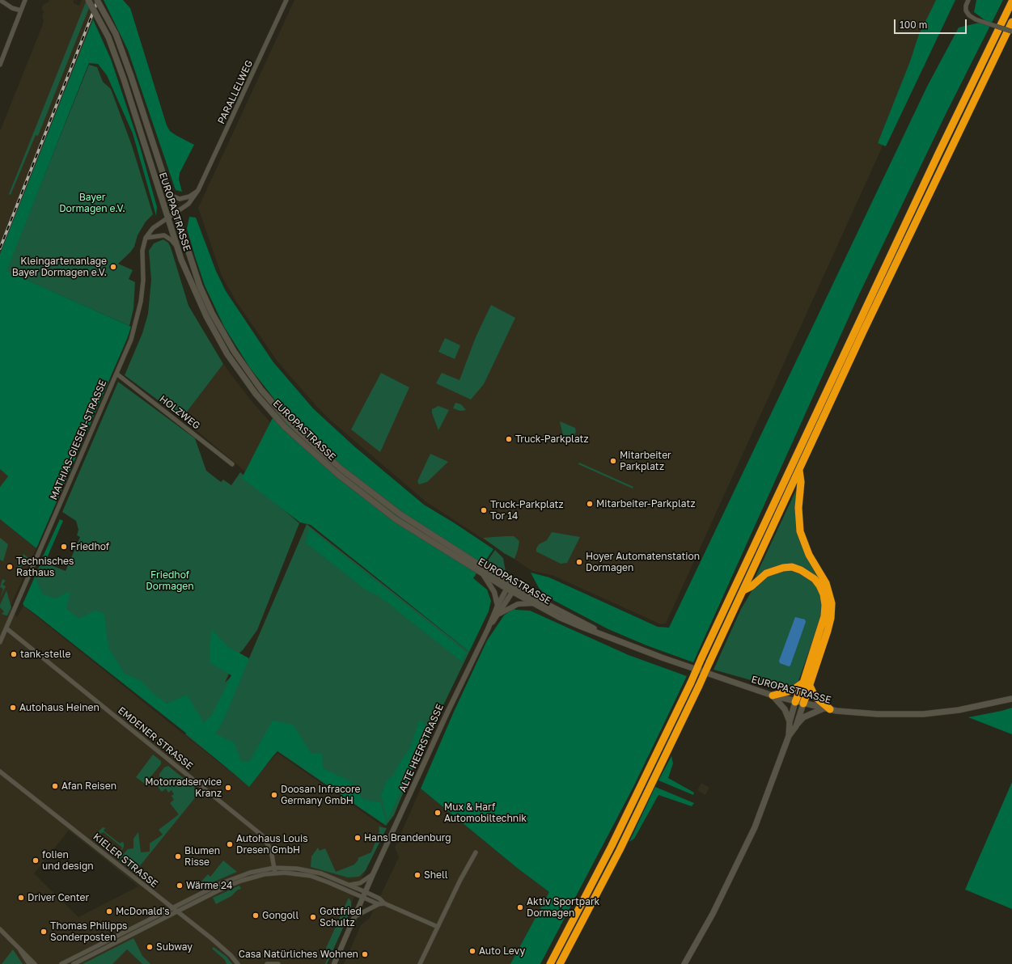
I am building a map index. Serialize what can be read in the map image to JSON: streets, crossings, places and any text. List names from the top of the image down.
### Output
{
  "streets": {
    "main road": ["EUROPASTRASSE"],
    "street": [
      "PARALLELWEG",
      "HOLZWEG",
      "MATHIAS-GIESEN-STRASSE",
      "EMDENER STRASSE",
      "ALTE HEERSTRASSE",
      "KIELER STRASSE"
    ]
  },
  "crossings": [
    ["PARALLELWEG", "EUROPASTRASSE"],
    ["PARALLELWEG", "MATHIAS-GIESEN-STRASSE"],
    ["EUROPASTRASSE", "MATHIAS-GIESEN-STRASSE"],
    ["EUROPASTRASSE", "ALTE HEERSTRASSE"],
    ["HOLZWEG", "MATHIAS-GIESEN-STRASSE"],
    ["MATHIAS-GIESEN-STRASSE", "EMDENER STRASSE"]
  ],
  "parks": ["Bayer Dormagen e.V.", "Friedhof Dormagen"],
  "places": [
    "Kleingartenanlage Bayer Dormagen e.V.",
    "Truck-Parkplatz",
    "Mitarbeiter Parkplatz",
    "Mitarbeiter-Parkplatz",
    "Truck-Parkplatz Tor 14",
    "Friedhof",
    "Hoyer Automatenstation Dormagen",
    "Technisches Rathaus",
    "tank-stelle",
    "Autohaus Heinen",
    "Afan Reisen",
    "Motorradservice Kranz",
    "Doosan Infracore Germany GmbH",
    "Mux & Harf Automobiltechnik",
    "Hans Brandenburg",
    "Autohaus Louis Dresen GmbH",
    "Blumen Risse",
    "folien und design",
    "Shell",
    "Wärme 24",
    "Driver Center",
    "Aktiv Sportpark Dormagen",
    "McDonald's",
    "Gongoll",
    "Gottfried Schultz",
    "Thomas Philipps Sonderposten",
    "Subway",
    "Auto Levy",
    "Casa Natürliches Wohnen"
  ],
  "scale_bar": "100 m"
}
